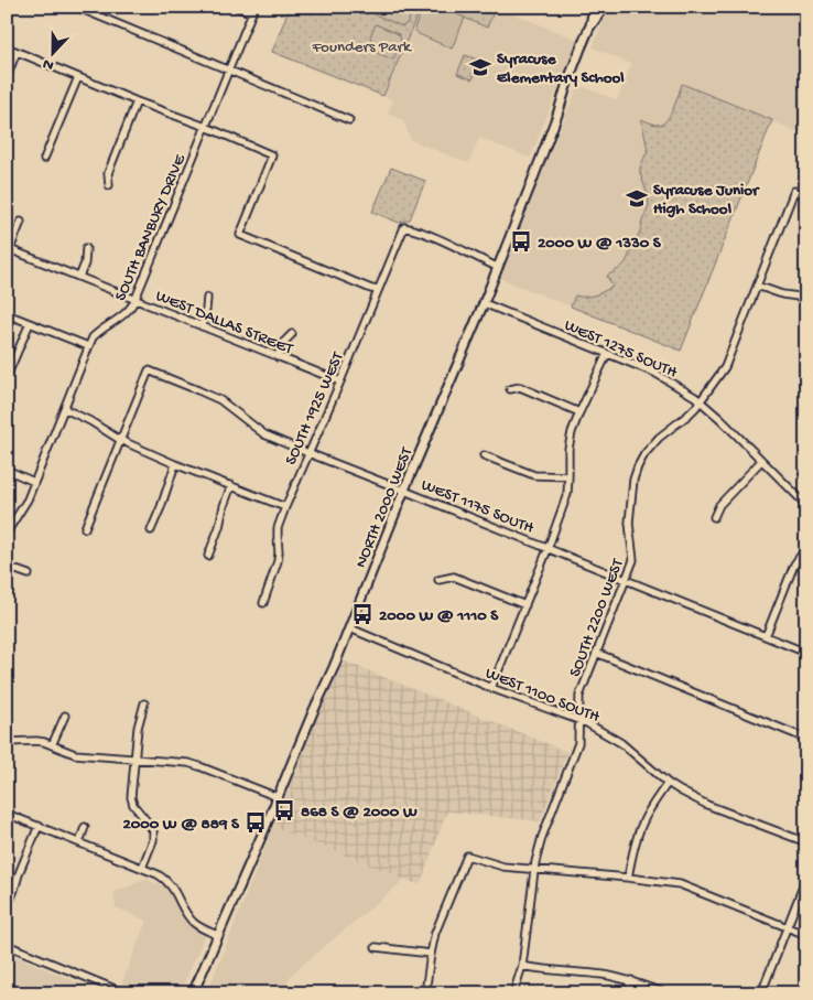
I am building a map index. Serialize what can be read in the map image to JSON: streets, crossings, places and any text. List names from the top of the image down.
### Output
{
  "streets": {
    "main road": ["NORTH 2000 WEST"],
    "street": [
      "SOUTH BANBURY DRIVE",
      "WEST DALLAS STREET",
      "WEST 1275 SOUTH",
      "SOUTH 1925 WEST",
      "WEST 1175 SOUTH",
      "SOUTH 2200 WEST",
      "WEST 1100 SOUTH"
    ]
  },
  "crossings": [
    ["SOUTH BANBURY DRIVE", "WEST DALLAS STREET"],
    ["WEST DALLAS STREET", "SOUTH 1925 WEST"],
    ["WEST 1275 SOUTH", "NORTH 2000 WEST"],
    ["WEST 1275 SOUTH", "SOUTH 2200 WEST"],
    ["SOUTH 1925 WEST", "WEST 1175 SOUTH"],
    ["SOUTH 1925 WEST", "NORTH 2000 WEST"],
    ["WEST 1175 SOUTH", "NORTH 2000 WEST"],
    ["WEST 1175 SOUTH", "SOUTH 2200 WEST"],
    ["NORTH 2000 WEST", "WEST 1100 SOUTH"],
    ["SOUTH 2200 WEST", "WEST 1100 SOUTH"]
  ],
  "parks": ["Founders Park"],
  "places": {
    "school or university": ["Syracuse Elementary School", "Syracuse Junior High School"],
    "bus stop": [
      "2000 W @ 1330 S",
      "2000 W @ 1110 S",
      "868 S @ 2000 W",
      "2000 W @ 889 S"
    ]
  },
  "north": "bottom"
}
